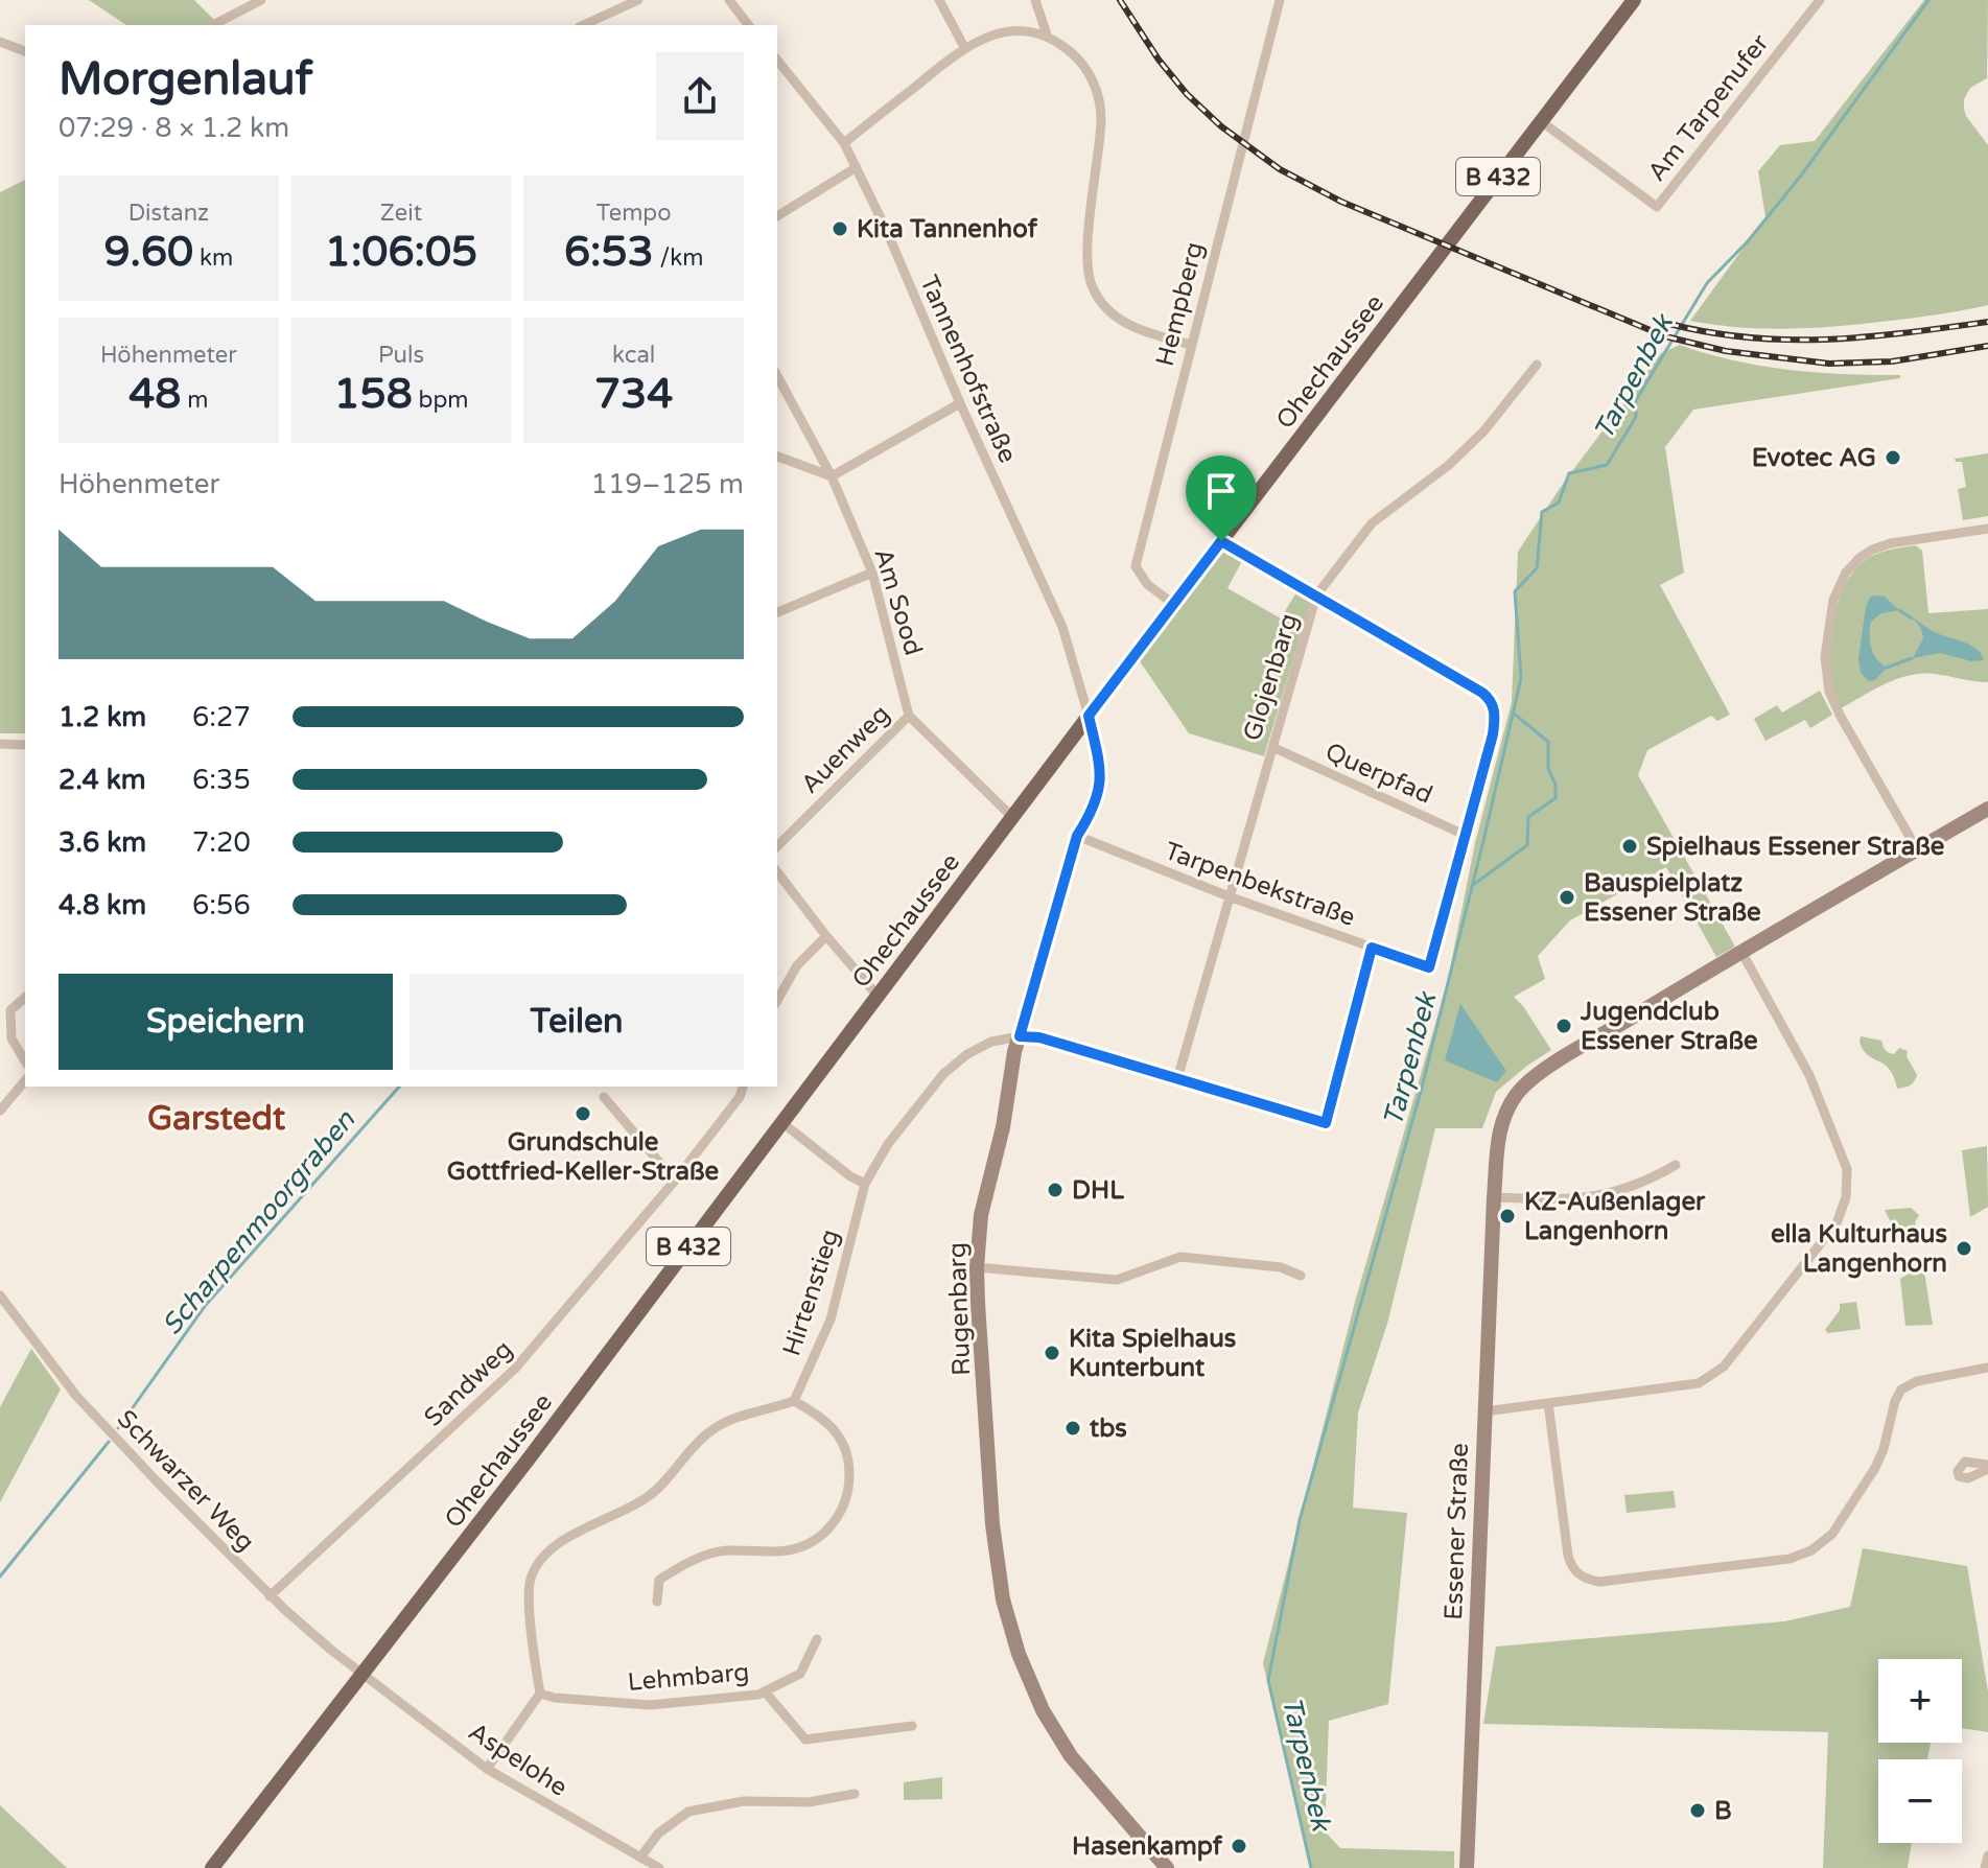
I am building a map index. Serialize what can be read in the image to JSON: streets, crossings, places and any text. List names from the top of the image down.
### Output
{
  "streets": {
    "main road": ["B 432", "Ohechaussee"],
    "street": [
      "Am Tarpenufer",
      "Hempberg",
      "Tannenhofstraße",
      "Am Sood",
      "Glojenbarg",
      "Auenweg",
      "Querpfad",
      "Tarpenbekstraße",
      "Hirtenstieg",
      "Rugenbarg",
      "Sandweg",
      "Schwarzer Weg",
      "Essener Straße",
      "Lehmbarg",
      "Aspelohe"
    ]
  },
  "crossings": [
    ["Am Tarpenufer", "Ohechaussee"],
    ["Hempberg", "Ohechaussee"],
    ["Ohechaussee", "Tannenhofstraße"],
    ["Ohechaussee", "Rugenbarg"],
    ["Ohechaussee", "Schwarzer Weg"],
    ["Ohechaussee", "Aspelohe"],
    ["Tannenhofstraße", "Rugenbarg"],
    ["Am Sood", "Auenweg"],
    ["Glojenbarg", "Querpfad"],
    ["Glojenbarg", "Tarpenbekstraße"],
    ["Querpfad", "Tarpenbekstraße"],
    ["Tarpenbekstraße", "Rugenbarg"],
    ["Hirtenstieg", "Rugenbarg"],
    ["Sandweg", "Schwarzer Weg"],
    ["Schwarzer Weg", "Aspelohe"]
  ],
  "districts": ["Garstedt"],
  "water": ["Tarpenbek", "Scharpenmoorgraben"],
  "places": [
    "Kita Tannenhof",
    "Evotec AG",
    "Spielhaus Essener Straße",
    "Bauspielplatz Essener Straße",
    "Jugendclub Essener Straße",
    "Grundschule Gottfried-Keller-Straße",
    "DHL",
    "KZ-Außenlager Langenhorn",
    "ella Kulturhaus Langenhorn",
    "Kita Spielhaus Kunterbunt",
    "tbs",
    "B",
    "Hasenkampf"
  ],
  "page": {
    "heading": ["Morgenlauf", "07:29 · 8 × 1.2 km"],
    "stats": [
      ["Distanz", "9.60 km"],
      ["Zeit", "1:06:05"],
      ["Tempo", "6:53 /km"],
      ["Höhenmeter", "48 m"],
      ["Puls", "158 bpm"],
      ["kcal", "734"]
    ],
    "chart": ["Höhenmeter", "119–125 m"],
    "list": [
      {
        "name": "1.2 km",
        "note": "6:27"
      },
      {
        "name": "2.4 km",
        "note": "6:35"
      },
      {
        "name": "3.6 km",
        "note": "7:20"
      },
      {
        "name": "4.8 km",
        "note": "6:56"
      }
    ],
    "buttons": ["Speichern", "Teilen"],
    "map_buttons": ["+", "−"]
  }
}
